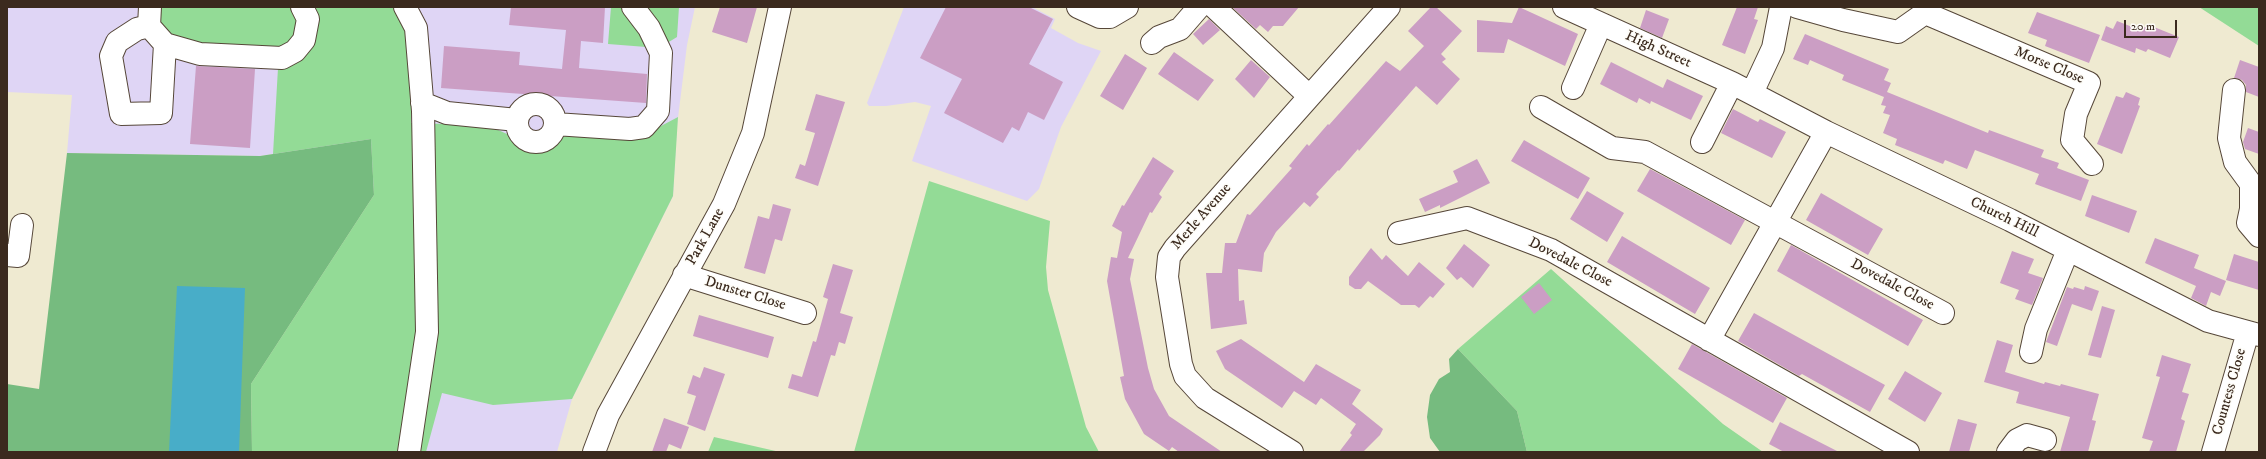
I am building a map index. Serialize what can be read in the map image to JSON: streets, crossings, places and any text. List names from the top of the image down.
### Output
{
  "streets": {
    "street": [
      "High Street",
      "Morse Close",
      "Merle Avenue",
      "Church Hill",
      "Park Lane",
      "Dovedale Close",
      "Dunster Close",
      "Countess Close"
    ]
  },
  "crossings": [
    ["High Street", "Church Hill"],
    ["Church Hill", "Countess Close"],
    ["Park Lane", "Dunster Close"]
  ],
  "scale_bar": "20 m"
}
